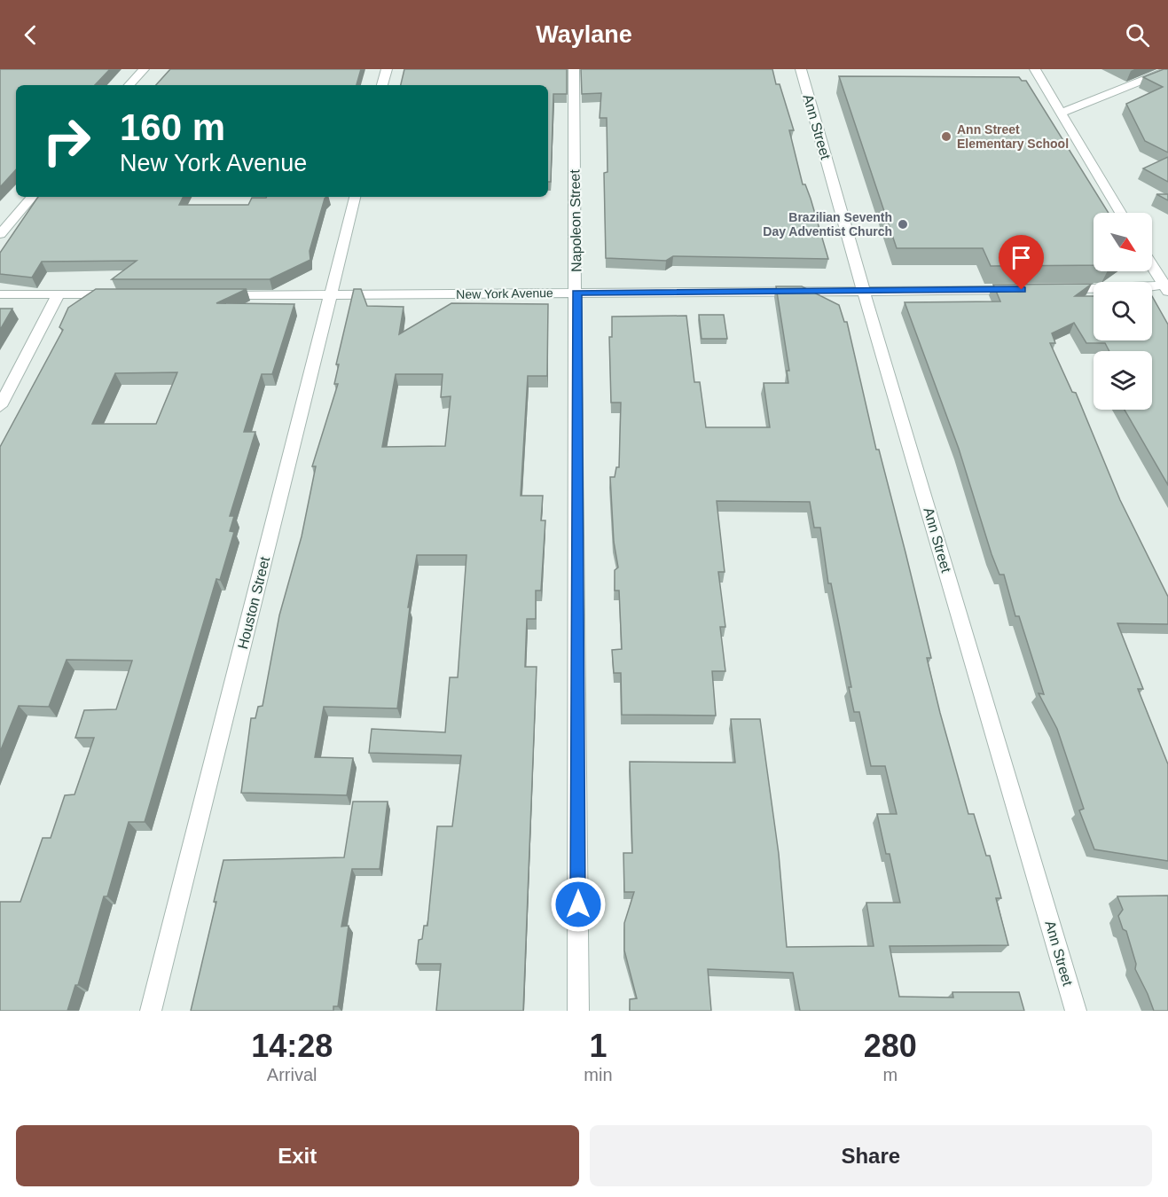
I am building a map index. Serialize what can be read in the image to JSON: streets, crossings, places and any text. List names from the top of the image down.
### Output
{
  "streets": {
    "street": [
      "Ann Street",
      "Napoleon Street",
      "New York Avenue",
      "Houston Street"
    ]
  },
  "crossings": [
    ["Ann Street", "New York Avenue"],
    ["Napoleon Street", "New York Avenue"],
    ["New York Avenue", "Houston Street"]
  ],
  "places": ["Ann Street Elementary School", "Brazilian Seventh Day Adventist Church"],
  "north": "bottom right",
  "page": {
    "header": "Waylane",
    "turn": ["160 m", "New York Avenue"],
    "eta": [
      "14:28",
      "Arrival",
      "1",
      "min",
      "280",
      "m"
    ],
    "buttons": ["Exit", "Share"]
  }
}
